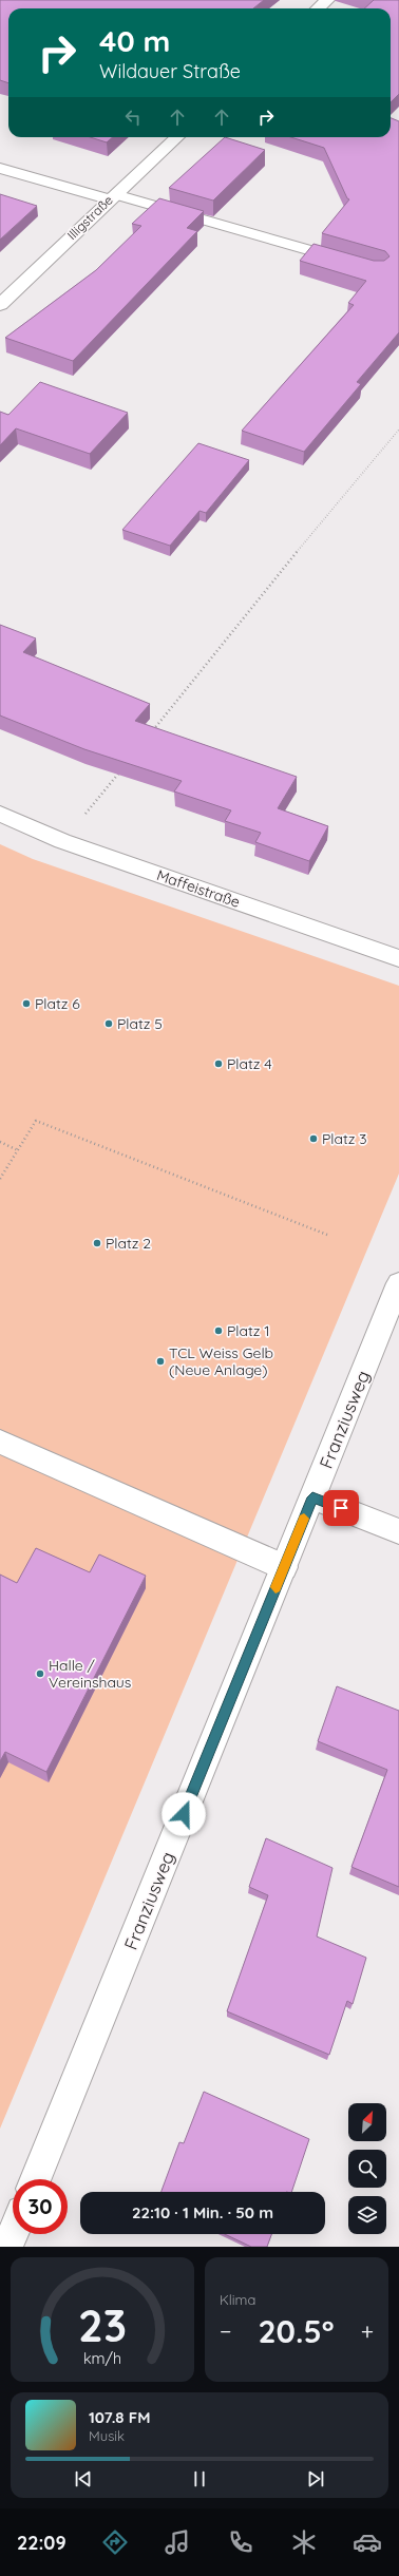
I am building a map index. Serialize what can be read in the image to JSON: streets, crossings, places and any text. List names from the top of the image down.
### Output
{
  "streets": {
    "street": ["Illigstraße", "Maffeistraße", "Franziusweg"]
  },
  "places": [
    "Platz 6",
    "Platz 5",
    "Platz 4",
    "Platz 3",
    "Platz 2",
    "Platz 1",
    "TCL Weiss Gelb (Neue Anlage)",
    "Halle / Vereinshaus"
  ],
  "north": "top right",
  "page": {
    "turn": ["40 m", "Wildauer Straße"],
    "limit": "30",
    "trip": "22:10 · 1 Min. · 50 m",
    "tile": "Klima",
    "heat": ["−", "20.5°", "+"],
    "song": ["107.8 FM", "Musik"],
    "tabs": "22:09",
    "gauge": ["23", "km/h"]
  }
}
